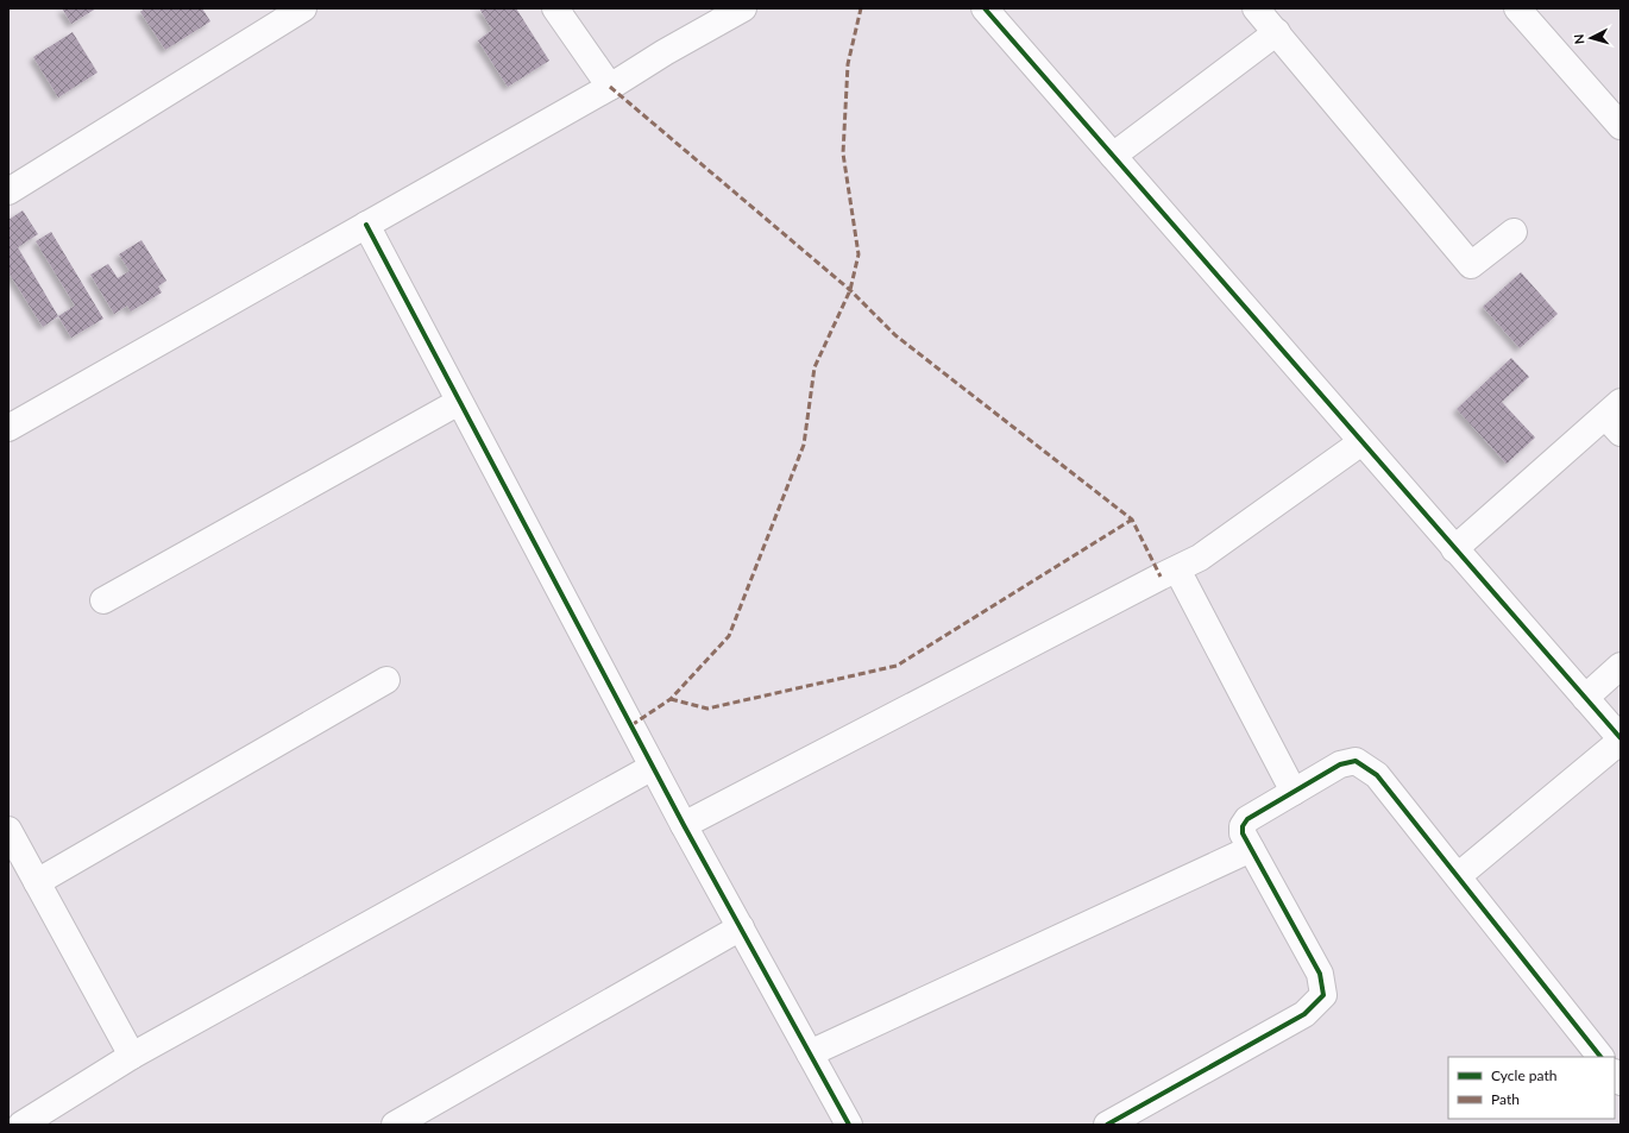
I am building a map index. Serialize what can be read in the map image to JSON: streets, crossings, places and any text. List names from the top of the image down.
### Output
{
  "legend": ["Cycle path", "Path"],
  "north": "left"
}
